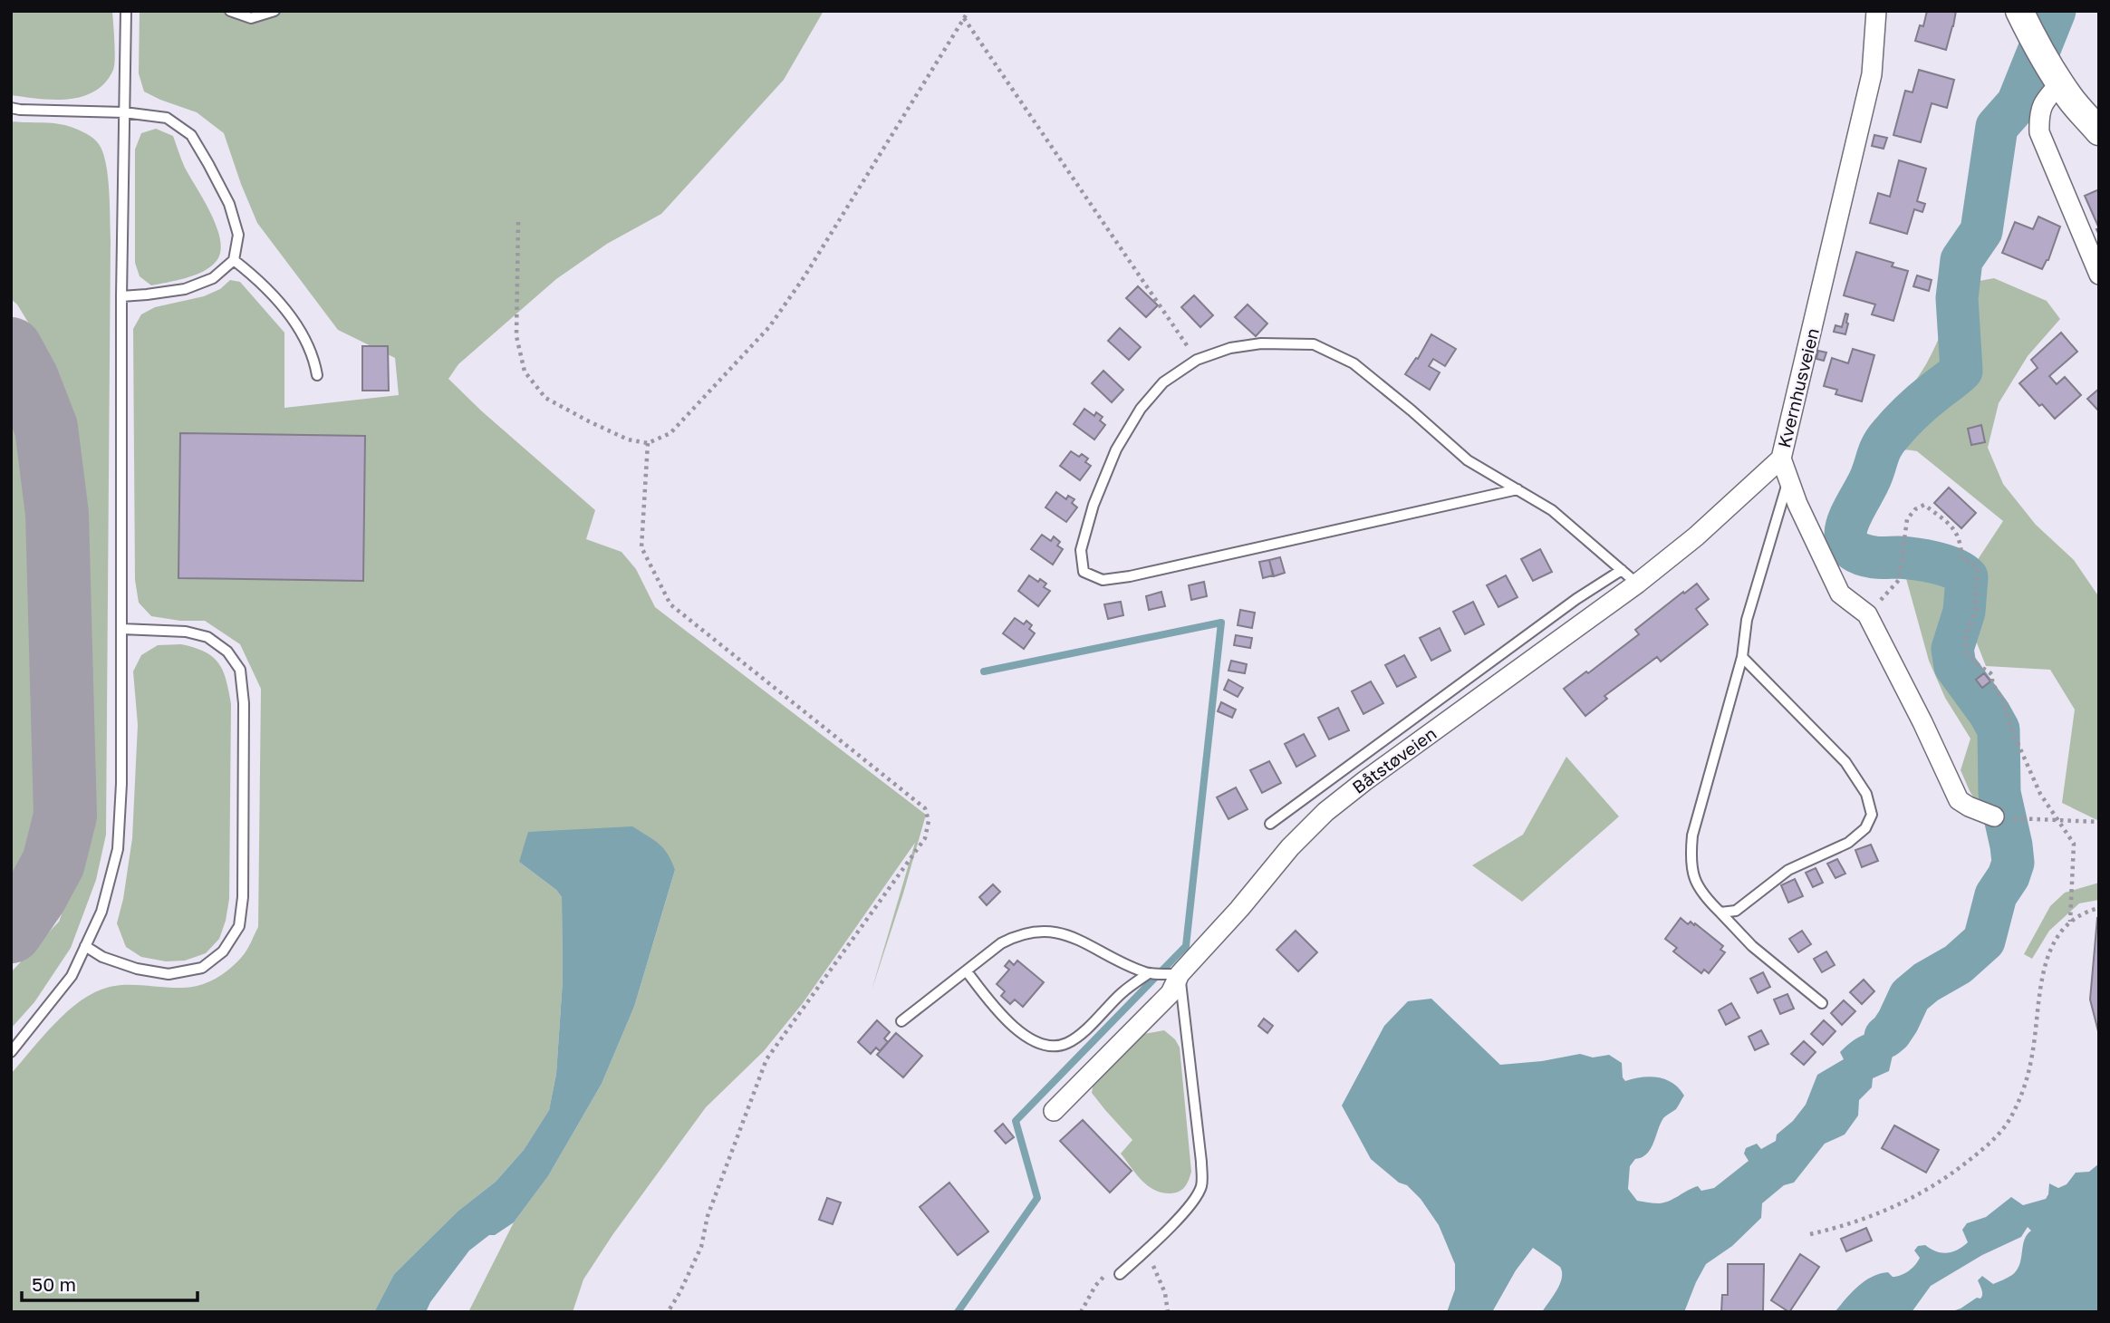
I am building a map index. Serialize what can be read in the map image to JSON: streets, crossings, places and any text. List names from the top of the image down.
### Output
{
  "streets": {
    "street": ["Kvernhusveien", "Båtstøveien"]
  },
  "crossings": [
    ["Kvernhusveien", "Båtstøveien"]
  ],
  "scale_bar": "50 m"
}
